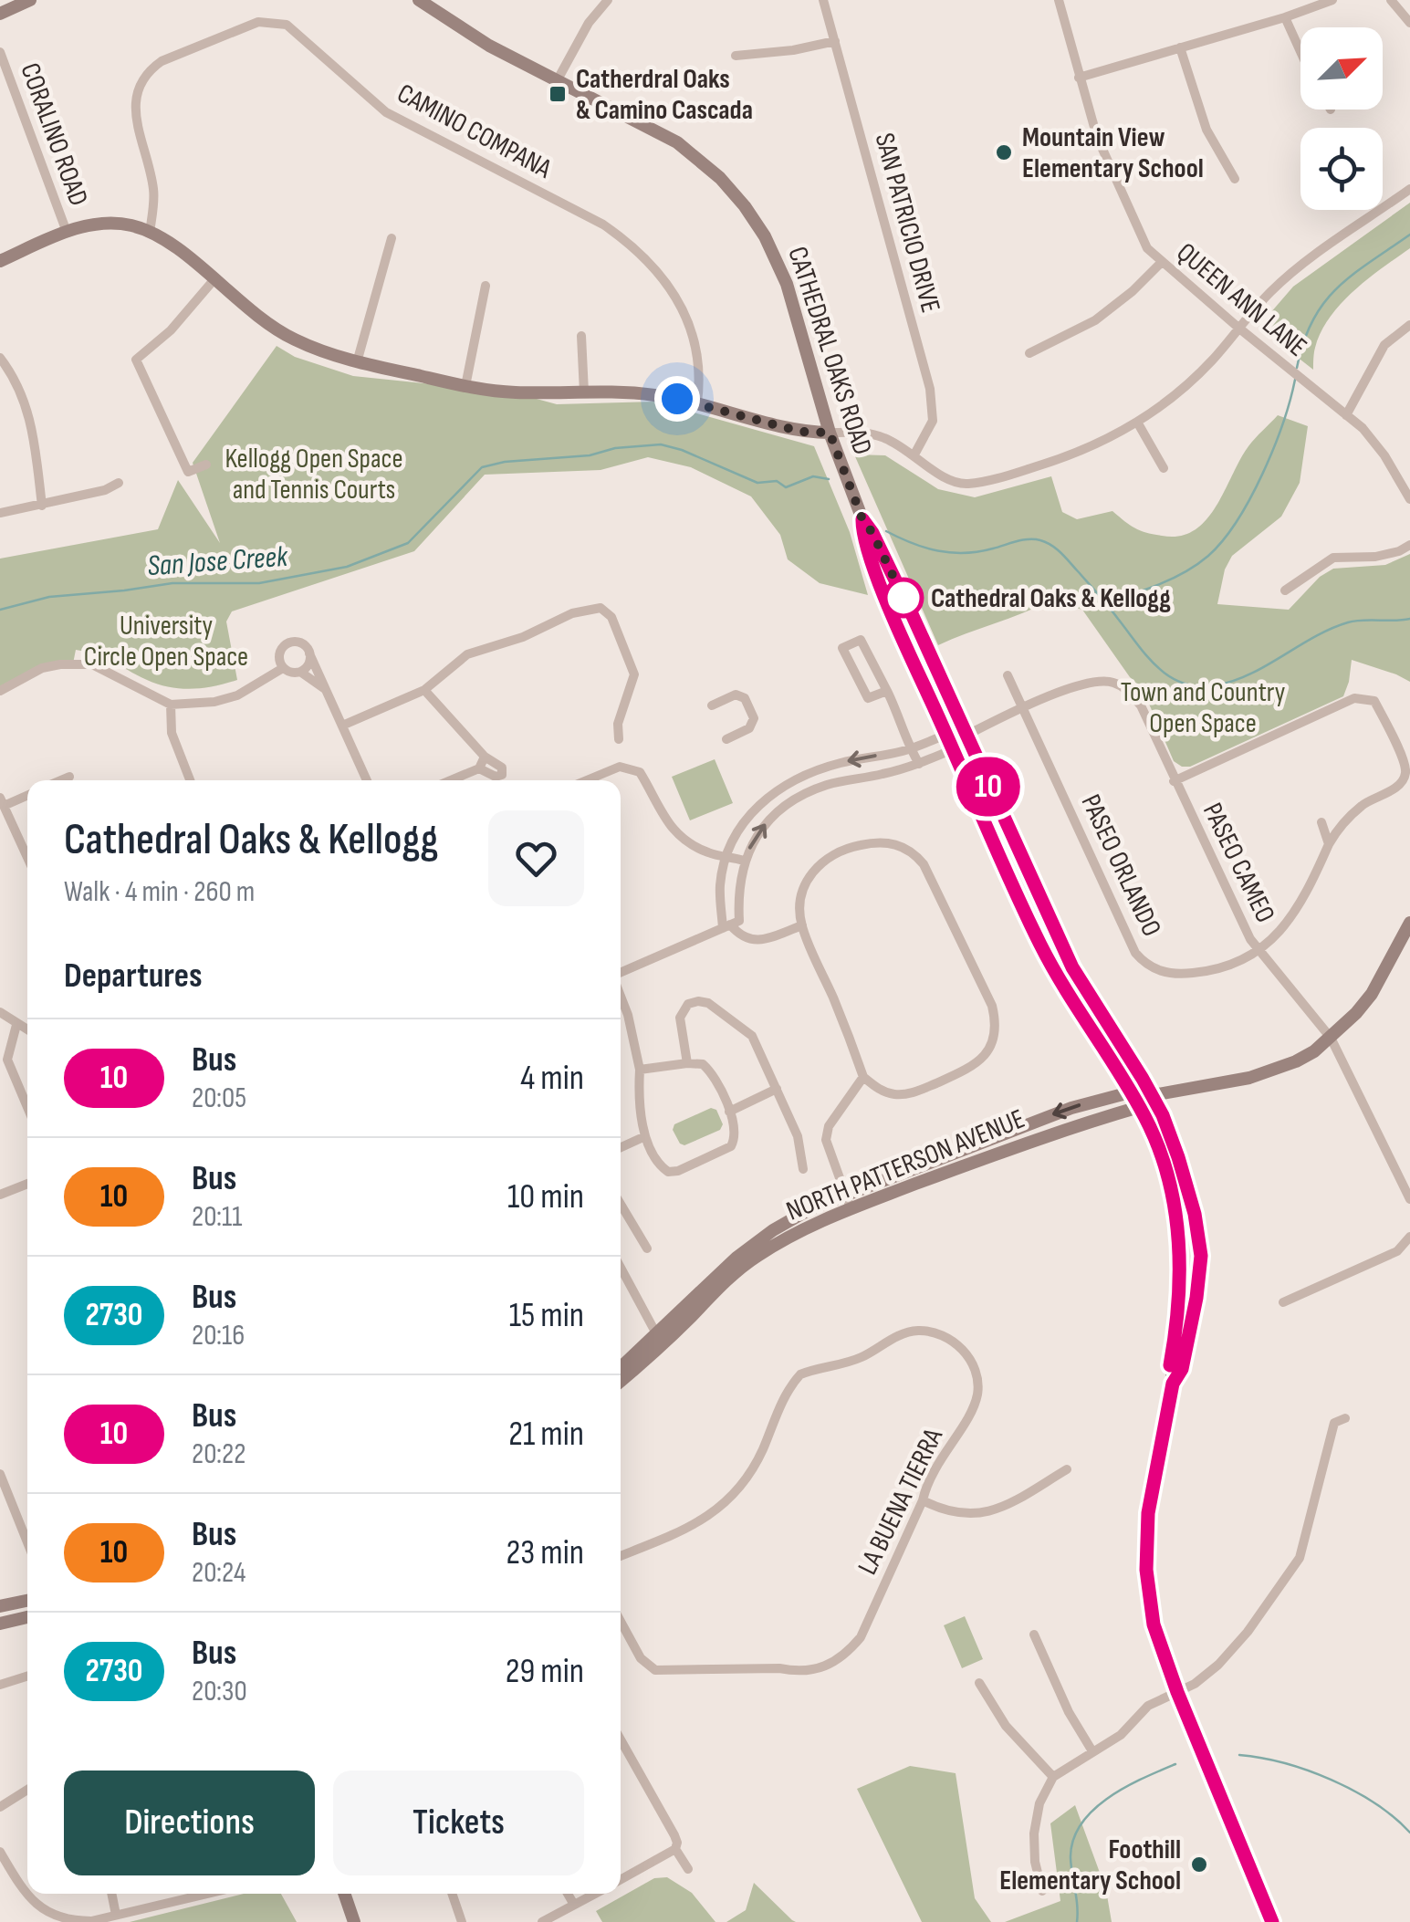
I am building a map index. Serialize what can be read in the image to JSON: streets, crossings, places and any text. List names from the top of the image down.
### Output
{
  "streets": {
    "main road": ["CATHEDRAL OAKS ROAD", "NORTH PATTERSON AVENUE"],
    "street": [
      "CAMINO COMPANA",
      "CORALINO ROAD",
      "SAN PATRICIO DRIVE",
      "QUEEN ANN LANE",
      "PASEO CAMEO",
      "PASEO ORLANDO",
      "LA BUENA TIERRA"
    ]
  },
  "crossings": [
    ["CATHEDRAL OAKS ROAD", "PASEO CAMEO"],
    ["CATHEDRAL OAKS ROAD", "NORTH PATTERSON AVENUE"],
    ["PASEO CAMEO", "PASEO ORLANDO"],
    ["PASEO CAMEO", "NORTH PATTERSON AVENUE"]
  ],
  "water": ["San Jose Creek"],
  "parks": ["Kellogg Open Space and Tennis Courts", "University Circle Open Space", "Town and Country Open Space"],
  "places": {
    "transit": ["Catherdral Oaks & Camino Cascada"],
    "other": ["Mountain View Elementary School", "Cathedral Oaks & Kellogg", "Foothill Elementary School"]
  },
  "lines": ["bus line 10"],
  "north": "top right",
  "page": {
    "on_map": "10",
    "heading": [
      ["Cathedral Oaks & Kellogg", "Walk · 4 min · 260 m"],
      "Departures"
    ],
    "list": [
      {
        "mark": "10",
        "name": "Bus",
        "note": "20:05",
        "value": "4 min"
      },
      {
        "mark": "10",
        "name": "Bus",
        "note": "20:11",
        "value": "10 min"
      },
      {
        "mark": "2730",
        "name": "Bus",
        "note": "20:16",
        "value": "15 min"
      },
      {
        "mark": "10",
        "name": "Bus",
        "note": "20:22",
        "value": "21 min"
      },
      {
        "mark": "10",
        "name": "Bus",
        "note": "20:24",
        "value": "23 min"
      },
      {
        "mark": "2730",
        "name": "Bus",
        "note": "20:30",
        "value": "29 min"
      }
    ],
    "buttons": ["Directions", "Tickets"]
  }
}
